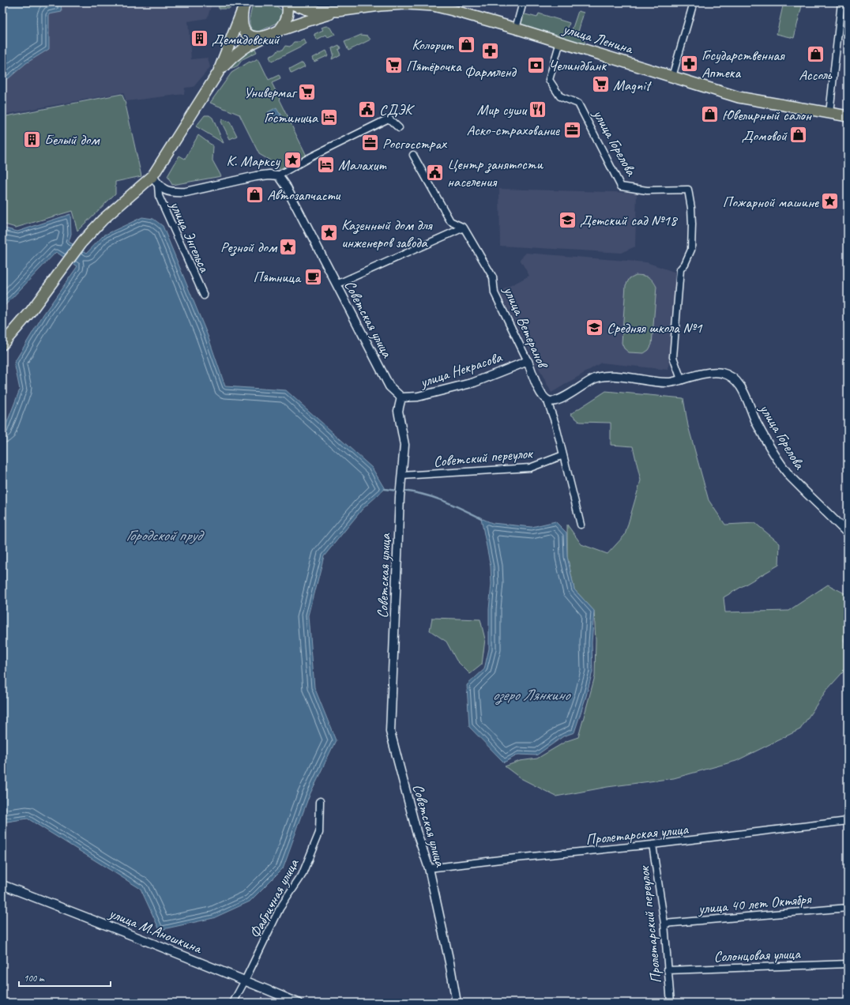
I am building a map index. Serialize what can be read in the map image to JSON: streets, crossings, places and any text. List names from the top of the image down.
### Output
{
  "streets": {
    "main road": ["улица Ленина"],
    "street": [
      "улица Горелова",
      "улица Энгельса",
      "Советская улица",
      "улица Ветеранов",
      "улица Некрасова",
      "Советский переулок",
      "Пролетарская улица",
      "Фабричная улица",
      "улица 40 лет Октября",
      "Пролетарский переулок",
      "улица М.Аношкина",
      "Солонцовая улица"
    ]
  },
  "crossings": [
    ["улица Ленина", "улица Горелова"],
    ["Советская улица", "улица Некрасова"],
    ["Советская улица", "Советский переулок"],
    ["Советская улица", "Пролетарская улица"],
    ["улица Ветеранов", "улица Некрасова"],
    ["улица Ветеранов", "Советский переулок"],
    ["Пролетарская улица", "Пролетарский переулок"],
    ["Фабричная улица", "улица М.Аношкина"],
    ["улица 40 лет Октября", "Пролетарский переулок"],
    ["Пролетарский переулок", "Солонцовая улица"]
  ],
  "water": ["Городской пруд", "озеро Лянкино"],
  "places": {
    "building": ["Демидовский", "Белый дом"],
    "shop": [
      "Колорит",
      "Ассоль",
      "Ювелирный салон",
      "Домовой",
      "Автозапчасти"
    ],
    "pharmacy": ["Фармленд", "Государственная Аптека"],
    "bank": ["Челиндбанк"],
    "supermarket": ["Пятёрочка", "Magnit", "Универмаг"],
    "public building": ["СДЭК", "Центр занятости населения"],
    "restaurant": ["Мир суши"],
    "hotel": ["Гостиница", "Малахит"],
    "office": ["Аско-страхование", "Росгосстрах"],
    "place": [
      "К. Марксу",
      "Пожарной машине",
      "Казенный дом для инженеров завода",
      "Резной дом"
    ],
    "school or university": ["Детский сад №18", "Средняя школа №1"],
    "cafe": ["Пятница"]
  },
  "scale_bar": "100 m"
}
